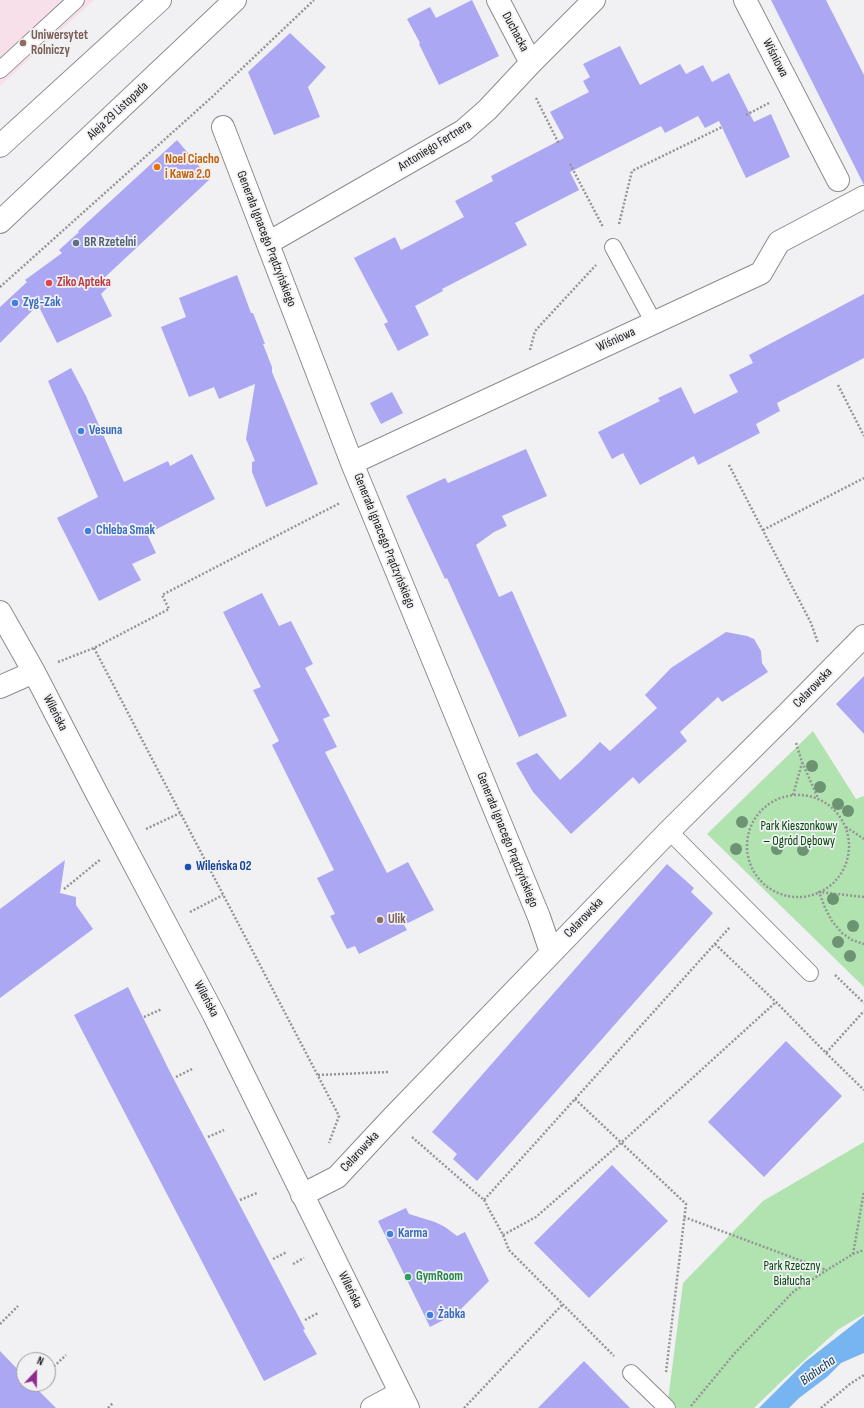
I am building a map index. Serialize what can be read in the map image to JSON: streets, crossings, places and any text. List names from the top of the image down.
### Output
{
  "streets": {
    "street": [
      "Duchacka",
      "Wiśniowa",
      "Aleja 29 Listopada",
      "Antoniego Fertnera",
      "Generała Ignacego Prądzyńskiego",
      "Celarowska",
      "Wileńska"
    ]
  },
  "crossings": [
    ["Duchacka", "Antoniego Fertnera"],
    ["Wiśniowa", "Generała Ignacego Prądzyńskiego"],
    ["Antoniego Fertnera", "Generała Ignacego Prądzyńskiego"],
    ["Generała Ignacego Prądzyńskiego", "Celarowska"],
    ["Celarowska", "Wileńska"]
  ],
  "water": ["Białucha"],
  "parks": ["Park Kieszonkowy – Ogród Dębowy", "Park Rzeczny Białucha"],
  "places": [
    "Uniwersytet Rolniczy",
    "Noel Ciacho i Kawa 2.0",
    "BR Rzetelni",
    "Ziko Apteka",
    "Zyg-Zak",
    "Vesuna",
    "Chleba Smak",
    "Wileńska 02",
    "Ulik",
    "Karma",
    "GymRoom",
    "Żabka"
  ],
  "north": "top"
}
